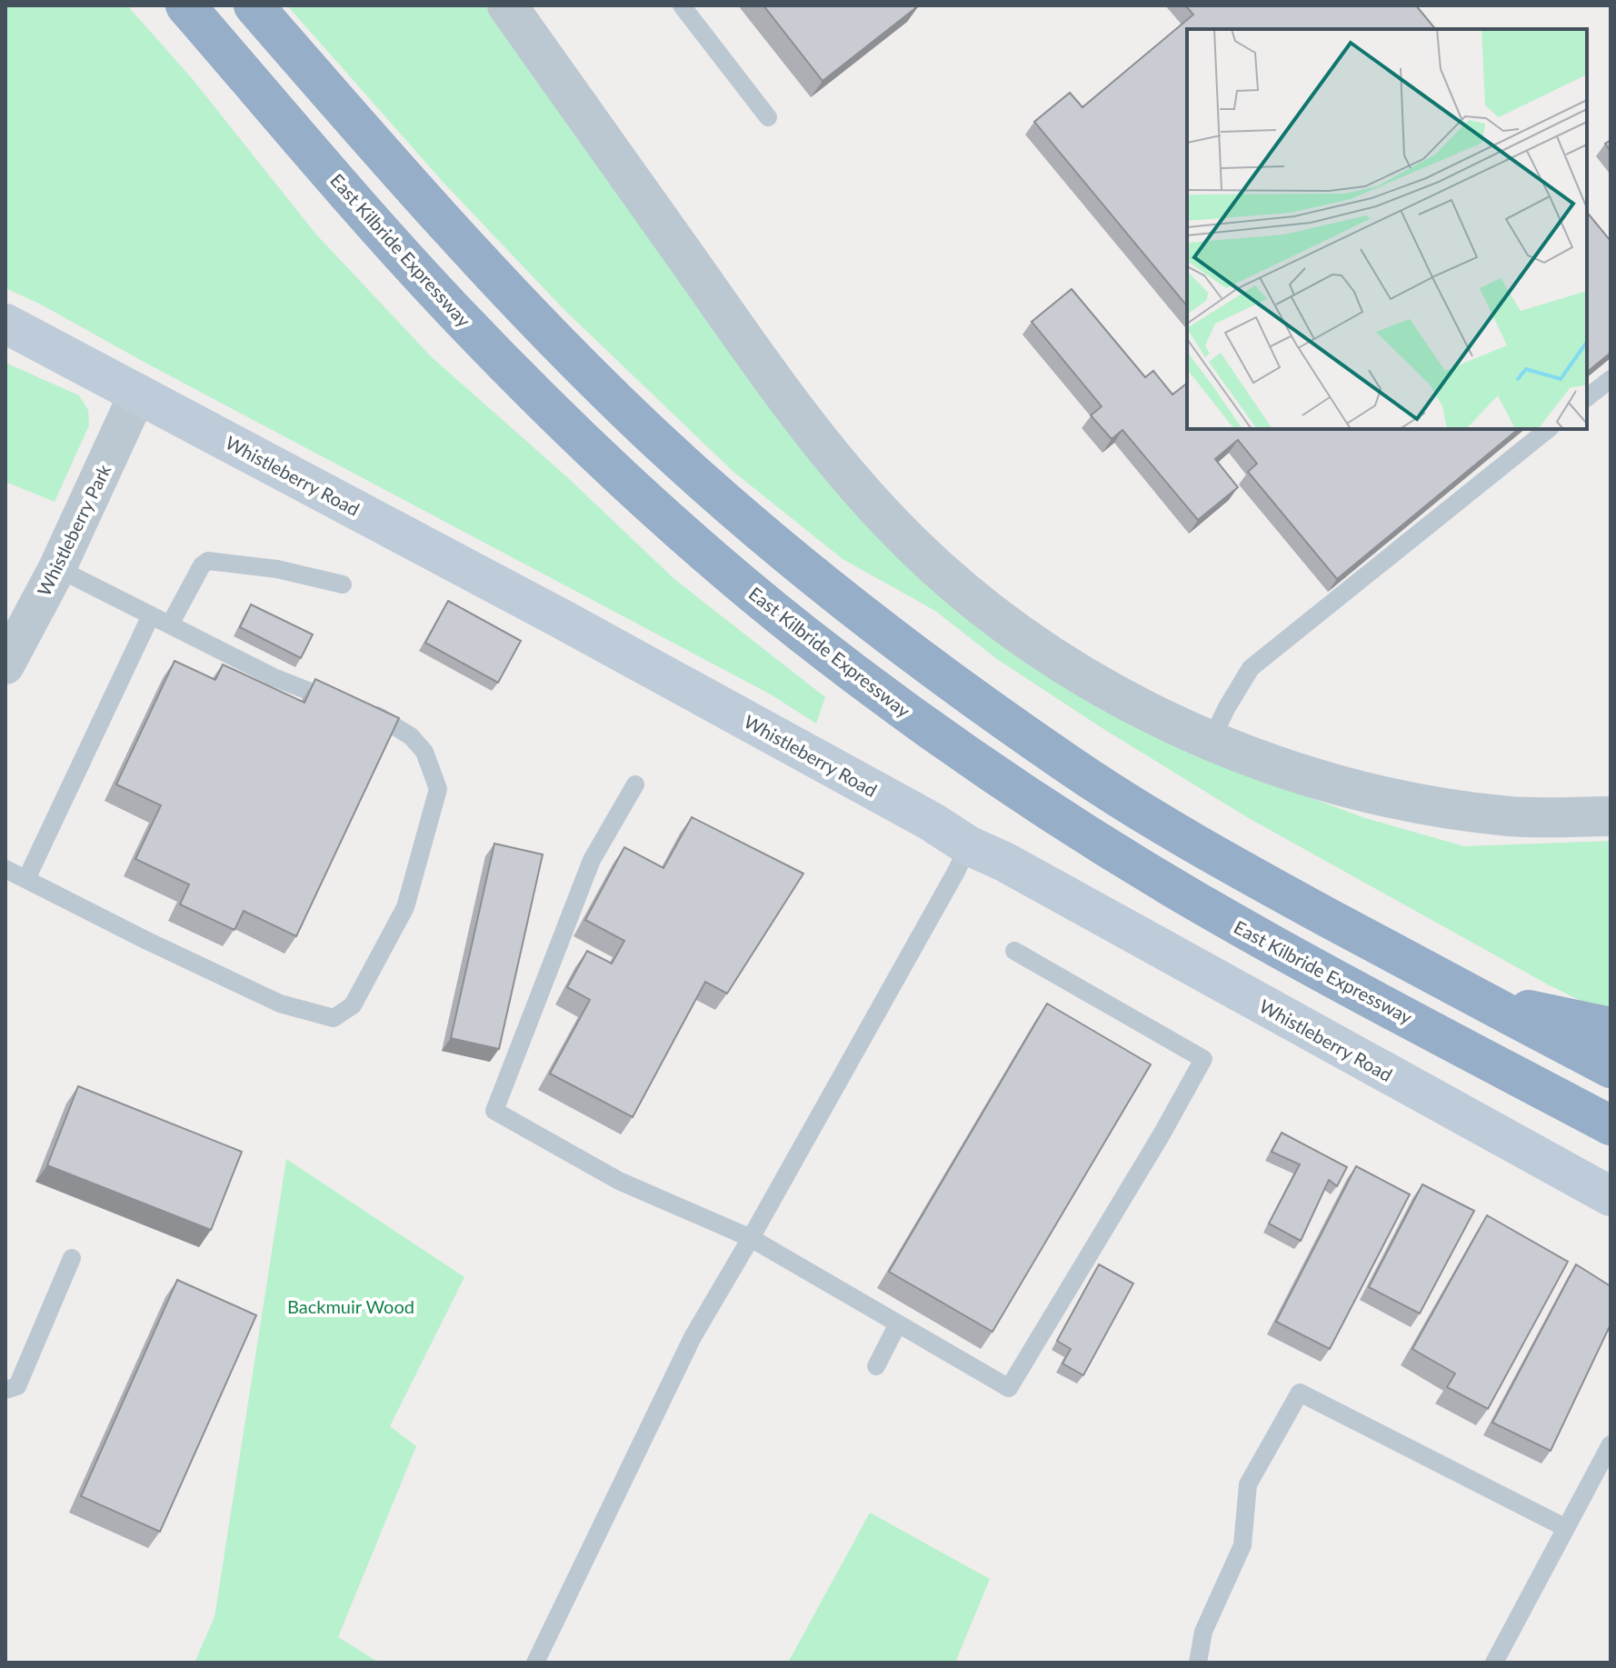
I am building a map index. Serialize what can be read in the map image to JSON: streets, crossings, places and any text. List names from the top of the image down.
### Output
{
  "streets": {
    "highway": ["East Kilbride Expressway"],
    "main road": ["Whistleberry Road"],
    "street": ["Whistleberry Park"]
  },
  "crossings": [
    ["Whistleberry Road", "Whistleberry Park"]
  ],
  "parks": ["Backmuir Wood"]
}
